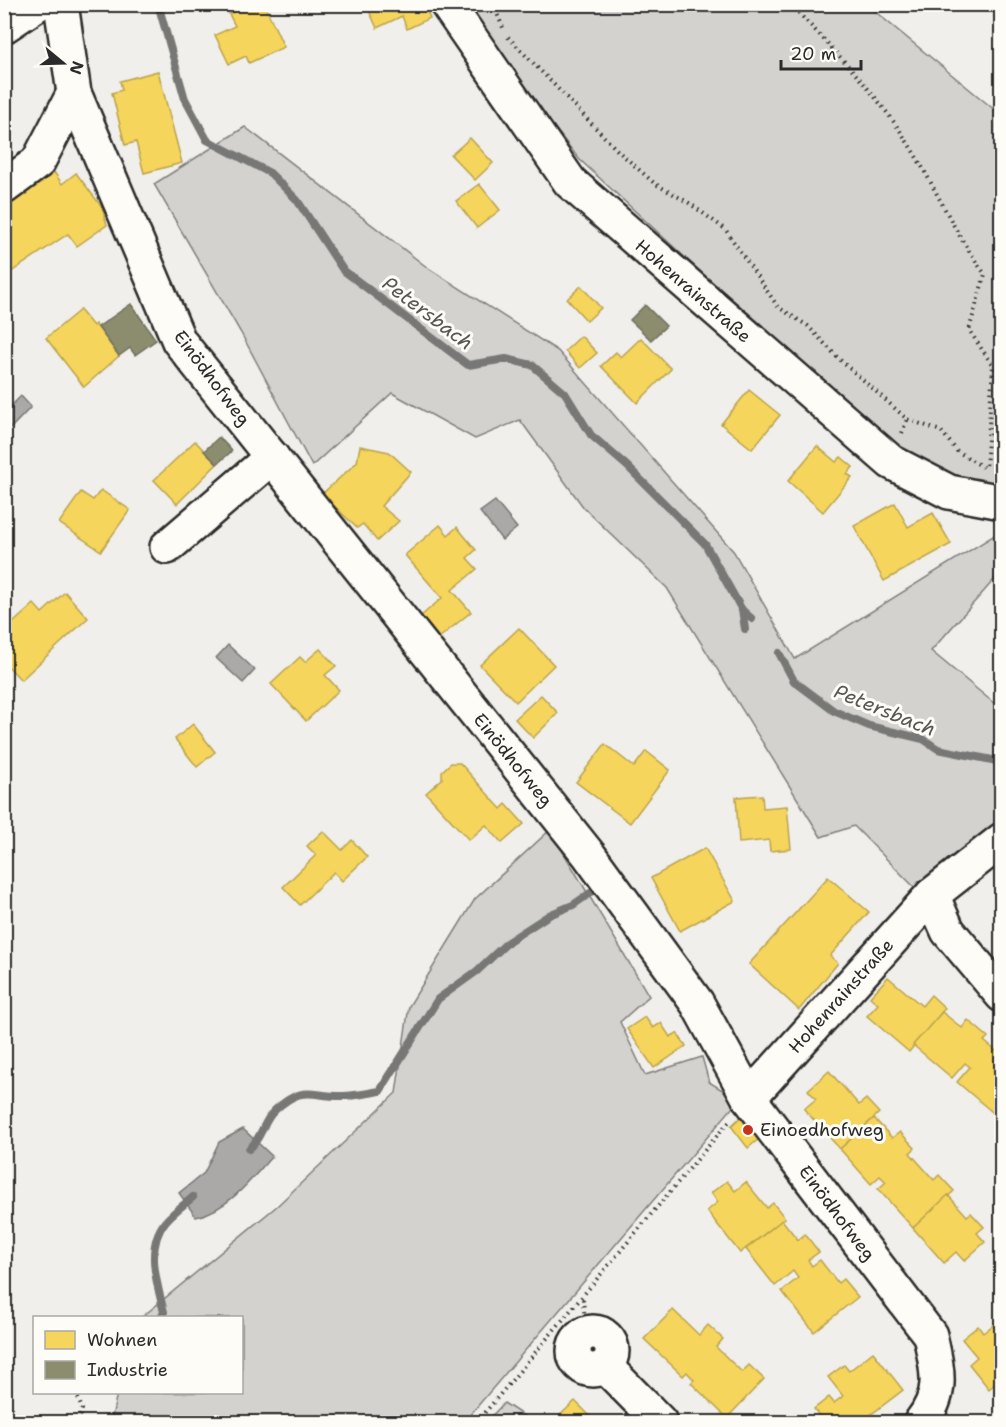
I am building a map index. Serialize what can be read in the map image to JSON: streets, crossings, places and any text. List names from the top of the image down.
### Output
{
  "streets": {
    "street": ["Hohenrainstraße", "Einödhofweg"]
  },
  "crossings": [
    ["Hohenrainstraße", "Einödhofweg"]
  ],
  "water": ["Petersbach"],
  "places": ["Einoedhofweg"],
  "legend": ["Wohnen", "Industrie"],
  "scale_bar": "20 m",
  "north": "right"
}
